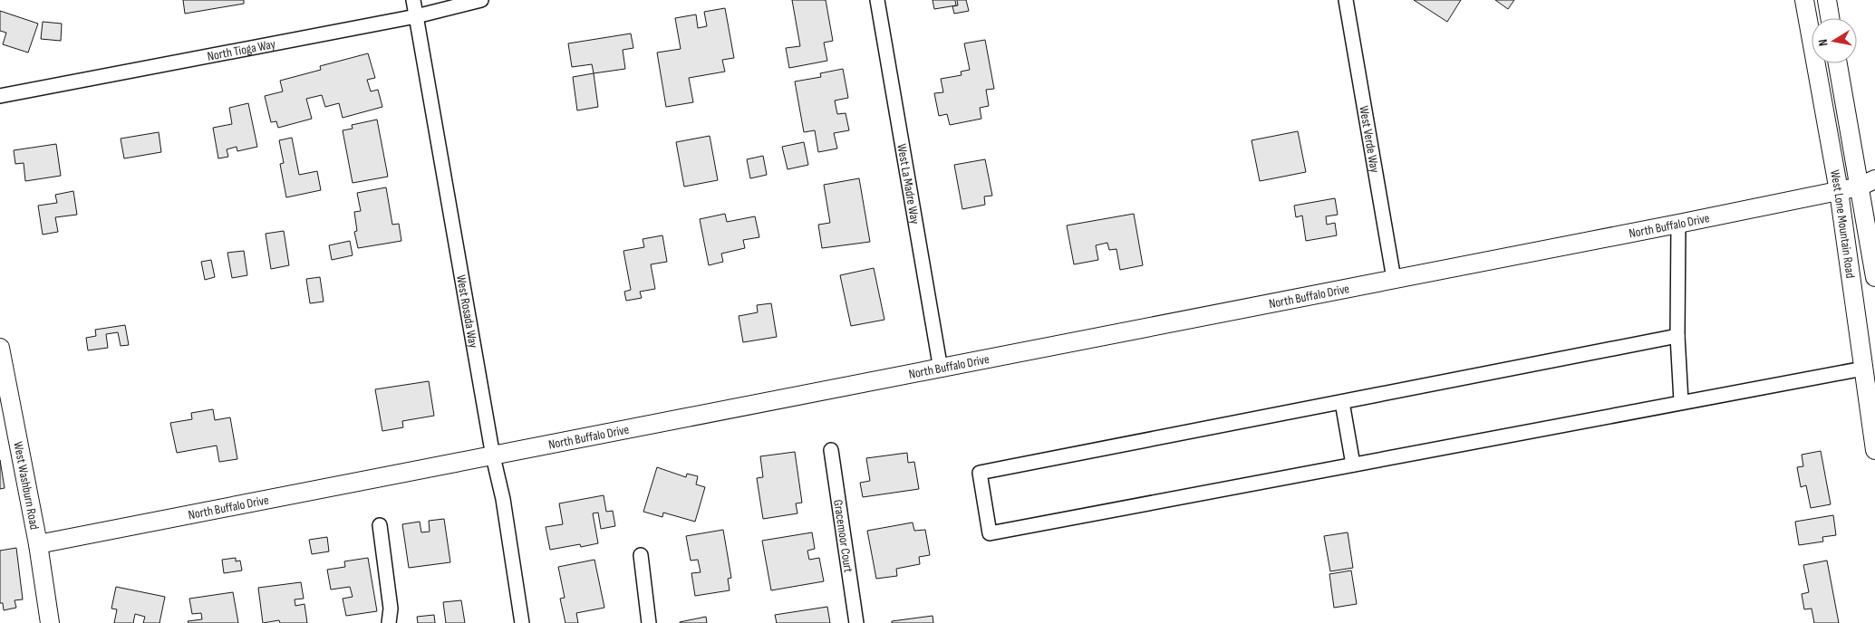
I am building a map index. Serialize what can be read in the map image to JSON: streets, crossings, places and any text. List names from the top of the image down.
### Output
{
  "streets": {
    "street": [
      "North Tioga Way",
      "West Verde Way",
      "West La Madre Way",
      "West Lone Mountain Road",
      "North Buffalo Drive",
      "West Rosada Way",
      "West Washburn Road",
      "Gracemoor Court"
    ]
  },
  "crossings": [
    ["North Tioga Way", "West Rosada Way"],
    ["West Verde Way", "North Buffalo Drive"],
    ["West La Madre Way", "North Buffalo Drive"],
    ["West Lone Mountain Road", "North Buffalo Drive"],
    ["North Buffalo Drive", "West Rosada Way"],
    ["North Buffalo Drive", "West Washburn Road"]
  ],
  "north": "left"
}
